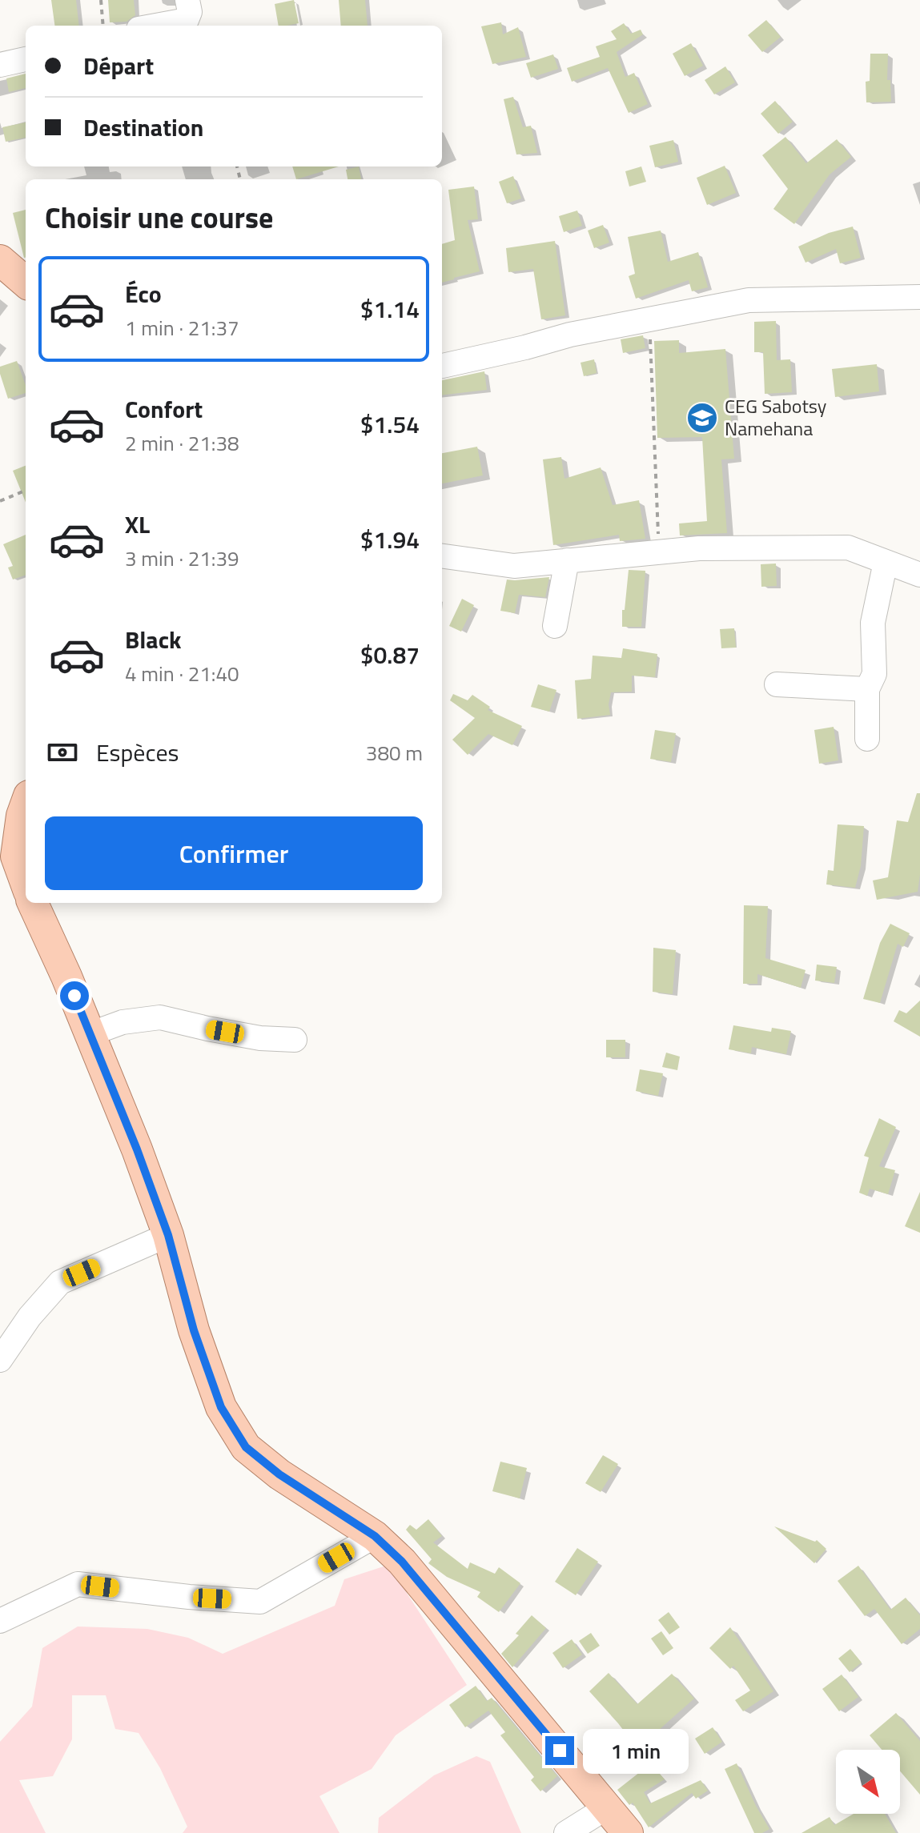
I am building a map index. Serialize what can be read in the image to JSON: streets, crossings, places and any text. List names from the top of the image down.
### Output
{
  "places": {
    "school or university": ["CEG Sabotsy Namehana"]
  },
  "north": "bottom right",
  "page": {
    "banner": ["Départ", "Destination"],
    "heading": "Choisir une course",
    "list": [
      {
        "name": "Éco",
        "note": "1 min · 21:37",
        "value": "$1.14"
      },
      {
        "name": "Confort",
        "note": "2 min · 21:38",
        "value": "$1.54"
      },
      {
        "name": "XL",
        "note": "3 min · 21:39",
        "value": "$1.94"
      },
      {
        "name": "Black",
        "note": "4 min · 21:40",
        "value": "$0.87"
      }
    ],
    "pay": ["Espèces", "380 m"],
    "buttons": "Confirmer",
    "bubble": "1 min"
  }
}
